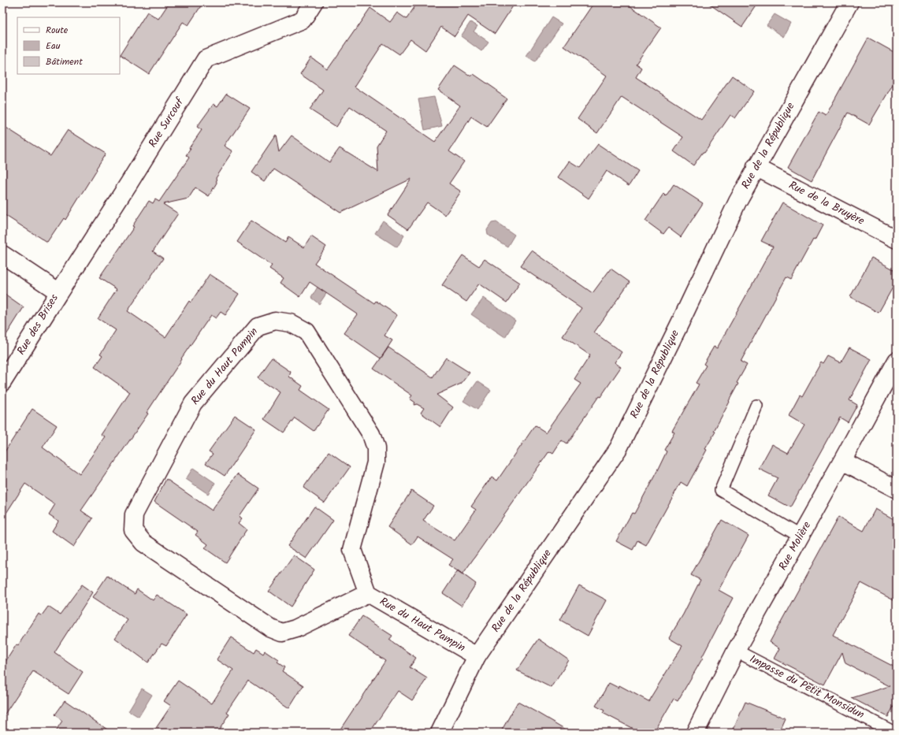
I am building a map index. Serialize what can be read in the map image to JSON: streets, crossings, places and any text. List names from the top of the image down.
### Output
{
  "streets": {
    "street": [
      "Rue Surcouf",
      "Rue de la République",
      "Rue de la Bruyère",
      "Rue des Brises",
      "Rue du Haut Pampin",
      "Rue Molière"
    ],
    "lane": ["Impasse du Petit Monsidun"]
  },
  "crossings": [
    ["Rue Surcouf", "Rue des Brises"],
    ["Rue de la République", "Rue de la Bruyère"],
    ["Rue de la République", "Rue du Haut Pampin"],
    ["Rue Molière", "Impasse du Petit Monsidun"]
  ],
  "legend": ["Route", "Eau", "Bâtiment"]
}
